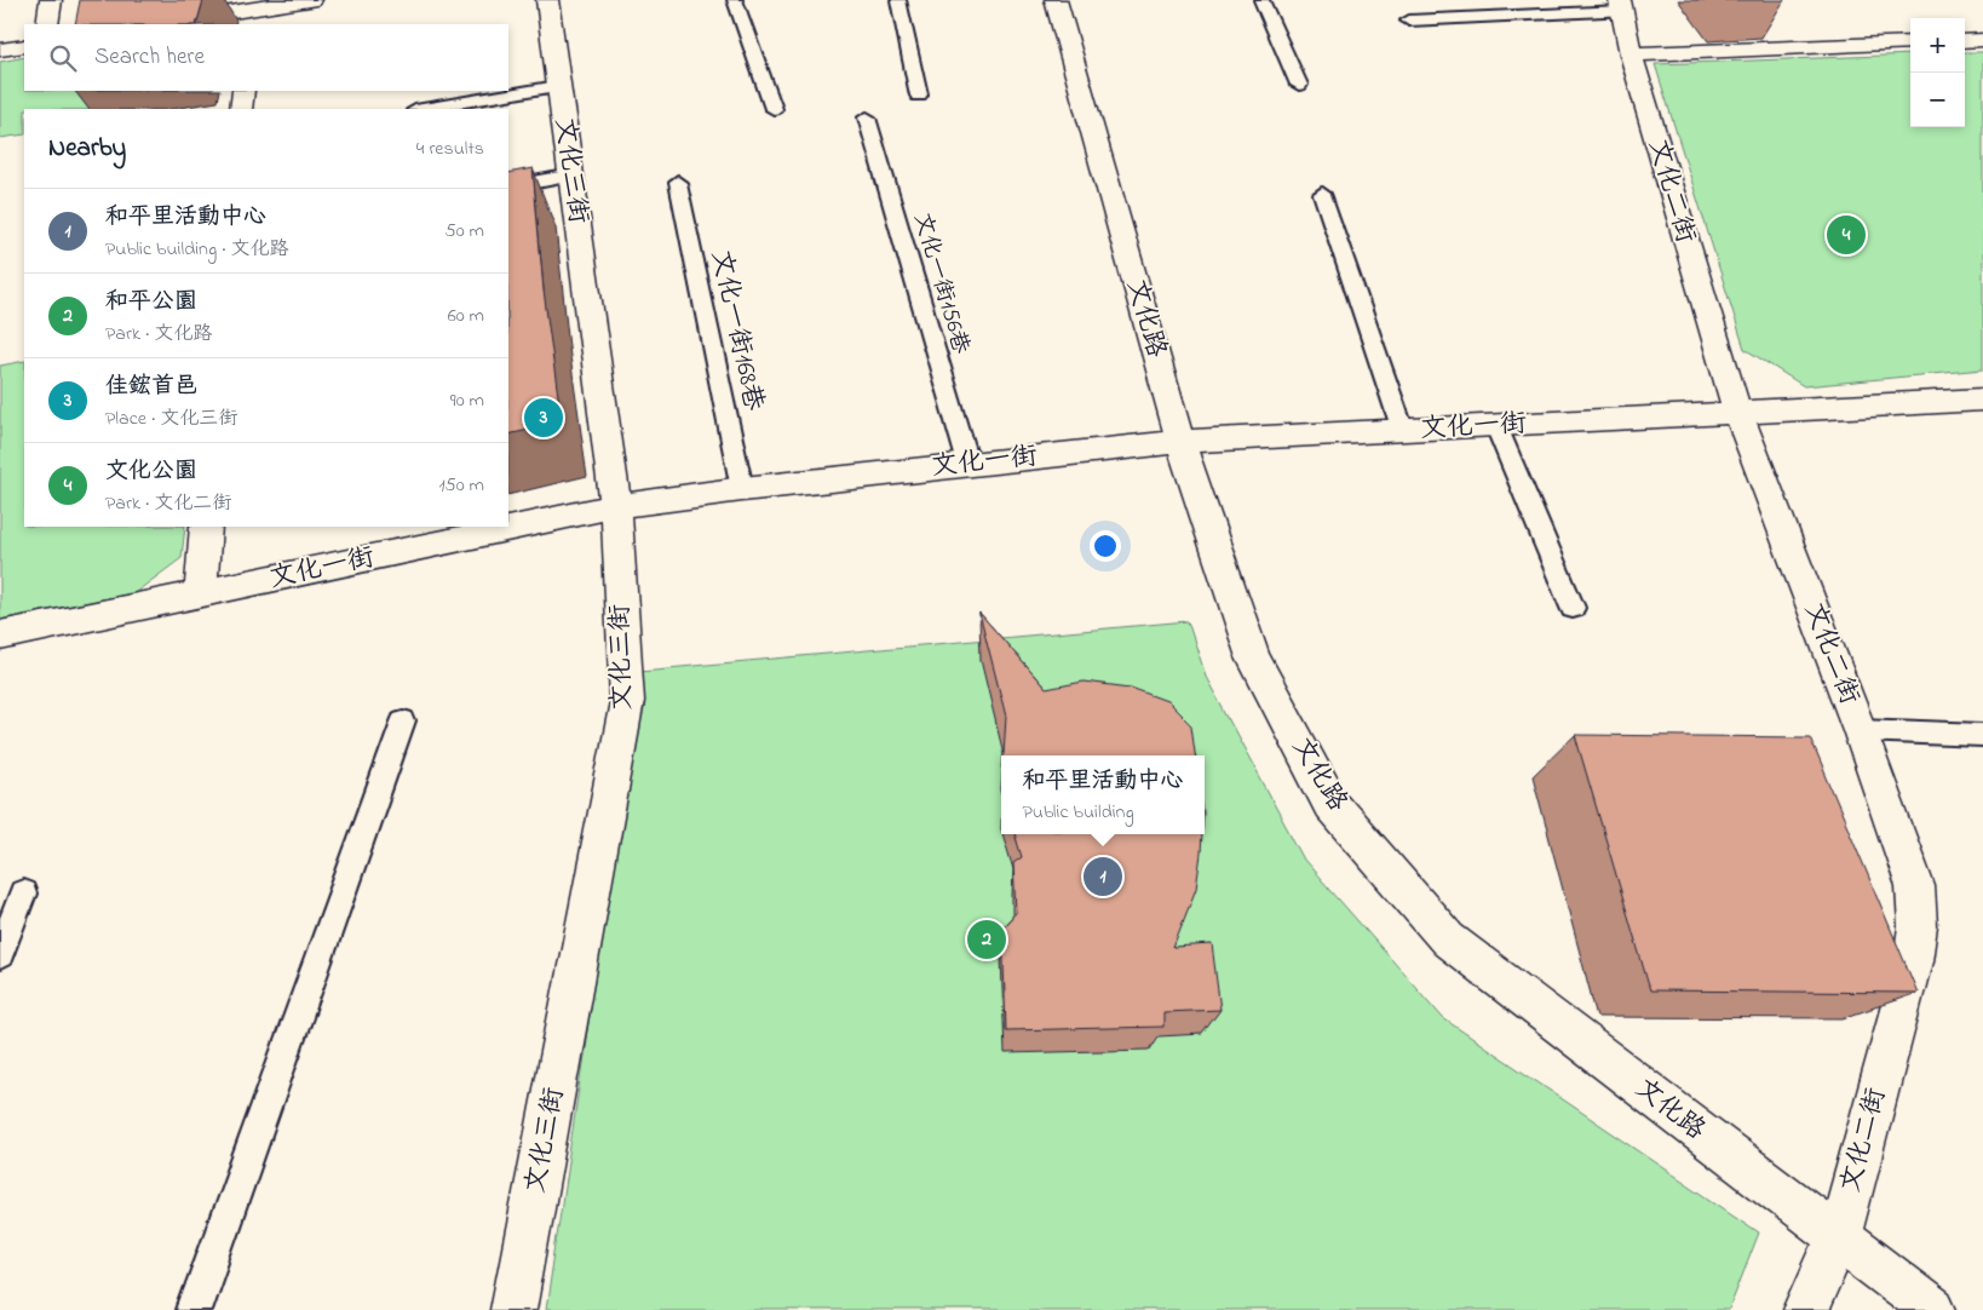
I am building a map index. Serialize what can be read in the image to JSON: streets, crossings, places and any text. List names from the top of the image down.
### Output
{
  "streets": {
    "street": [
      "文化三街",
      "文化二街",
      "文化路",
      "文化一街"
    ],
    "lane": ["文化一街156巷", "文化一街168巷"]
  },
  "crossings": [
    ["文化三街", "文化一街"],
    ["文化二街", "文化路"],
    ["文化二街", "文化一街"],
    ["文化一街156巷", "文化一街"],
    ["文化路", "文化一街"],
    ["文化一街168巷", "文化一街"]
  ],
  "page": {
    "map_buttons": ["+", "−"],
    "search": "Search here",
    "heading": ["Nearby", "4 results"],
    "list": [
      {
        "mark": "1",
        "name": "和平里活動中心",
        "note": "Public building · 文化路",
        "value": "50 m"
      },
      {
        "mark": "2",
        "name": "和平公園",
        "note": "Park · 文化路",
        "value": "60 m"
      },
      {
        "mark": "3",
        "name": "佳鋐首邑",
        "note": "Place · 文化三街",
        "value": "90 m"
      },
      {
        "mark": "4",
        "name": "文化公園",
        "note": "Park · 文化二街",
        "value": "150 m"
      }
    ],
    "pins": [
      "4",
      "3",
      "1",
      "2"
    ],
    "popup": ["和平里活動中心", "Public building"]
  }
}
